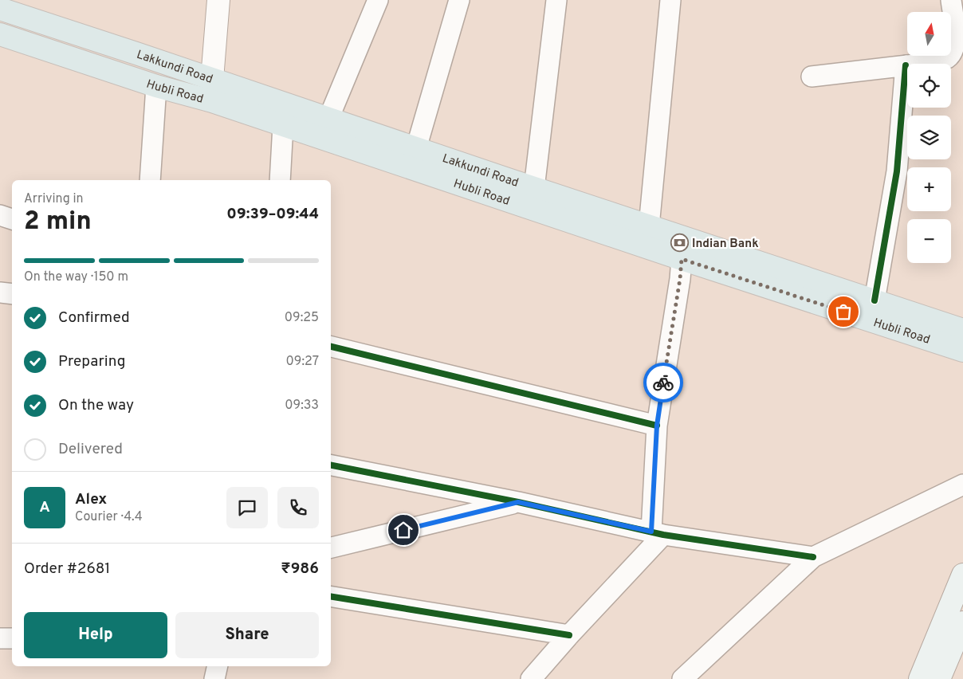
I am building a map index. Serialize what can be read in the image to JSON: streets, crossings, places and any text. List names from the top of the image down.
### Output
{
  "streets": {
    "main road": ["Lakkundi Road", "Hubli Road"]
  },
  "places": {
    "bank": ["Indian Bank"]
  },
  "north": "top",
  "page": {
    "map_buttons": ["+", "−"],
    "heading": ["2 min", "Arriving in", "09:39–09:44"],
    "panel": [
      "Alex",
      "Courier · 4.4",
      "Order #2681",
      "₹986"
    ],
    "bar": "On the way · 150 m",
    "list": [
      ["Confirmed", "09:25"],
      ["Preparing", "09:27"],
      ["On the way", "09:33"],
      "Delivered"
    ],
    "round": "A",
    "buttons": ["Help", "Share"]
  }
}
